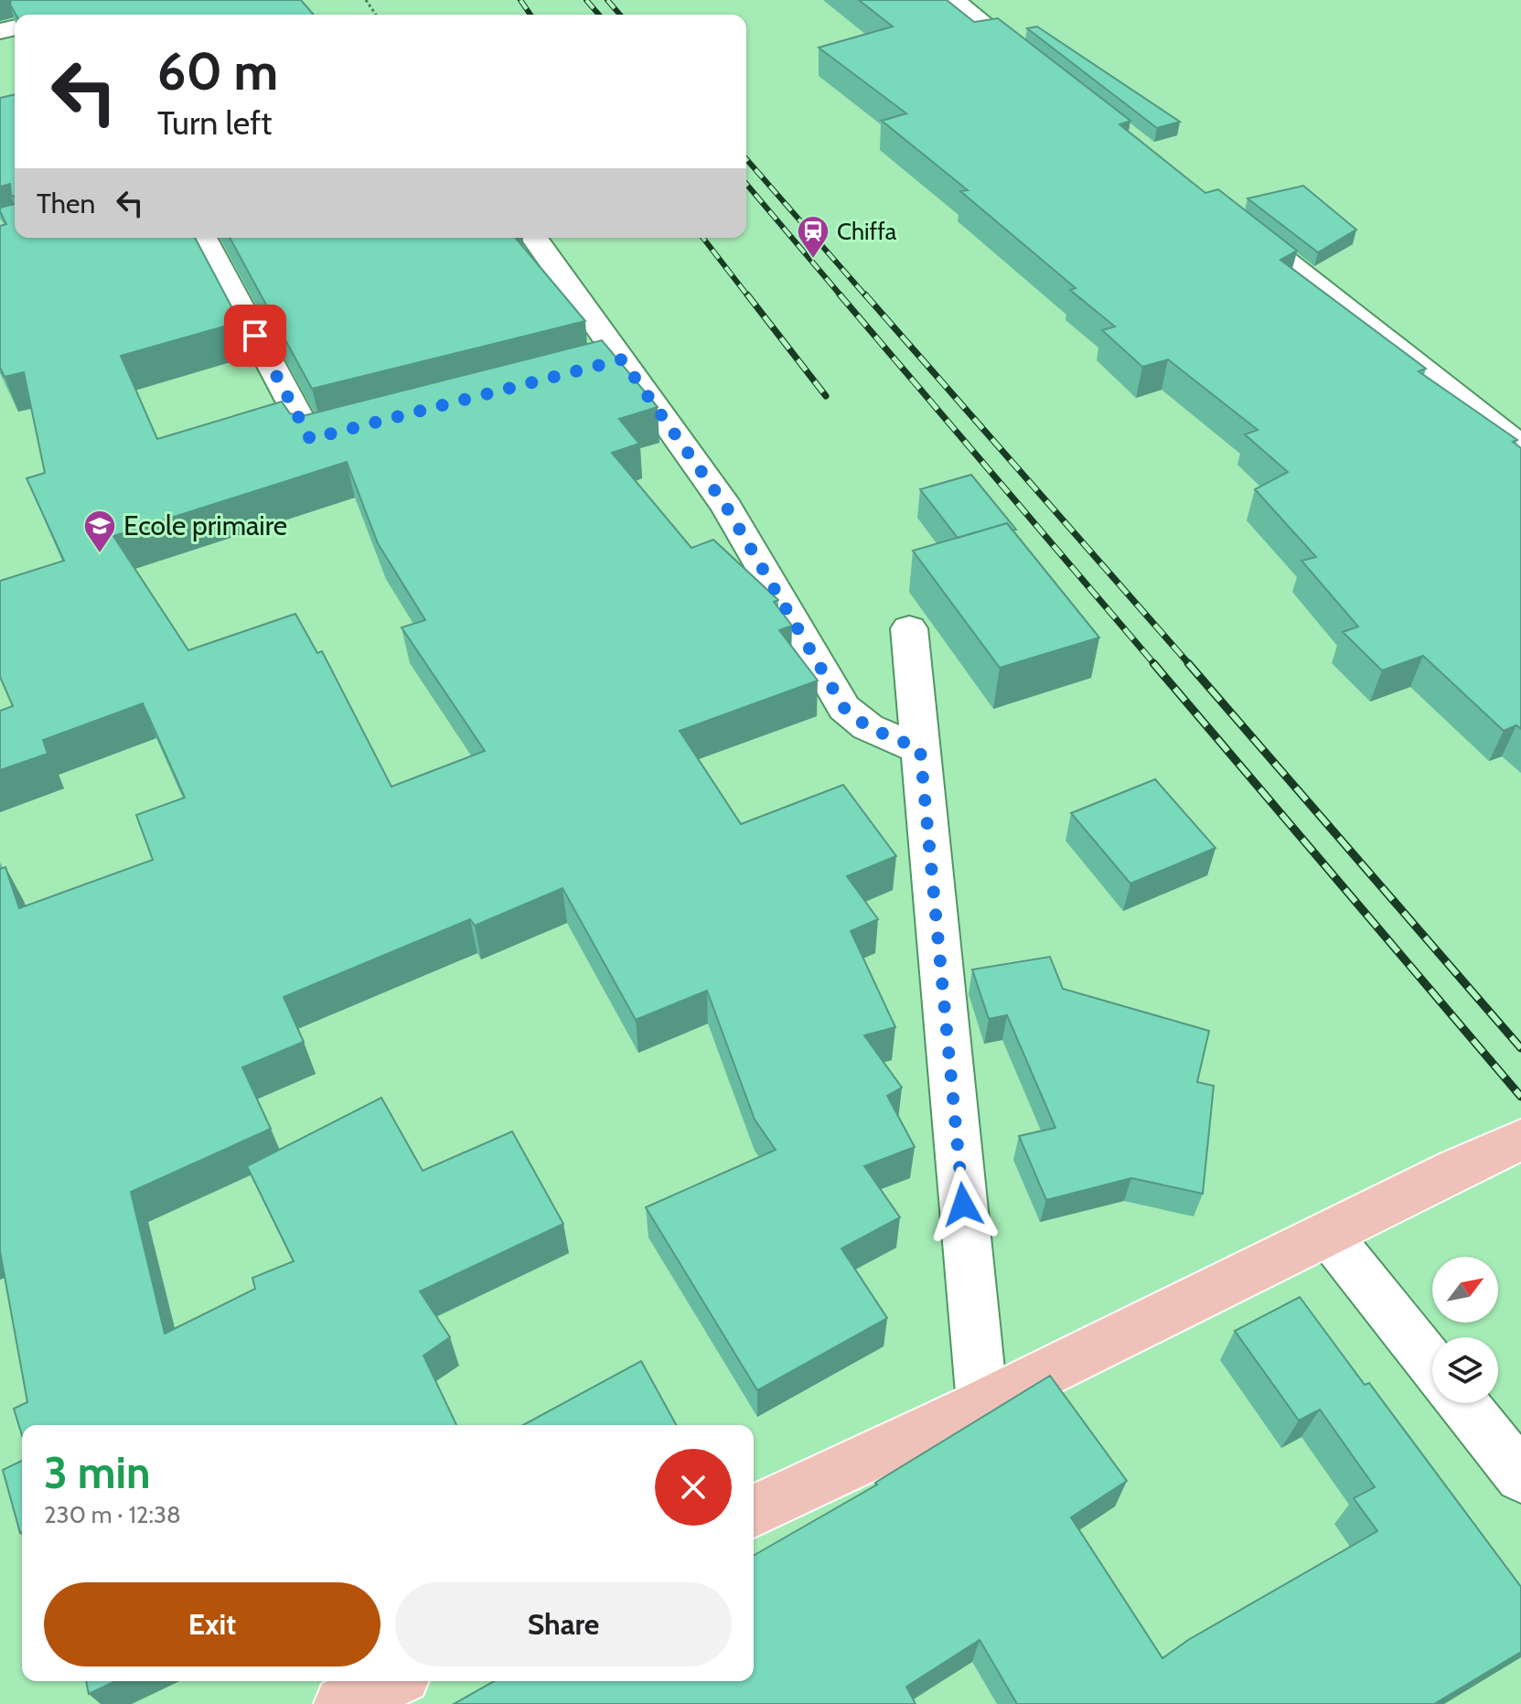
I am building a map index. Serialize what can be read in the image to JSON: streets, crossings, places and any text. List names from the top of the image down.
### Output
{
  "places": {
    "station": ["Chiffa"],
    "school or university": ["Ecole primaire"]
  },
  "north": "top right",
  "page": {
    "turn": ["60 m", "Turn left"],
    "then": "Then",
    "heading": ["3 min", "230 m · 12:38"],
    "buttons": ["Exit", "Share"]
  }
}
